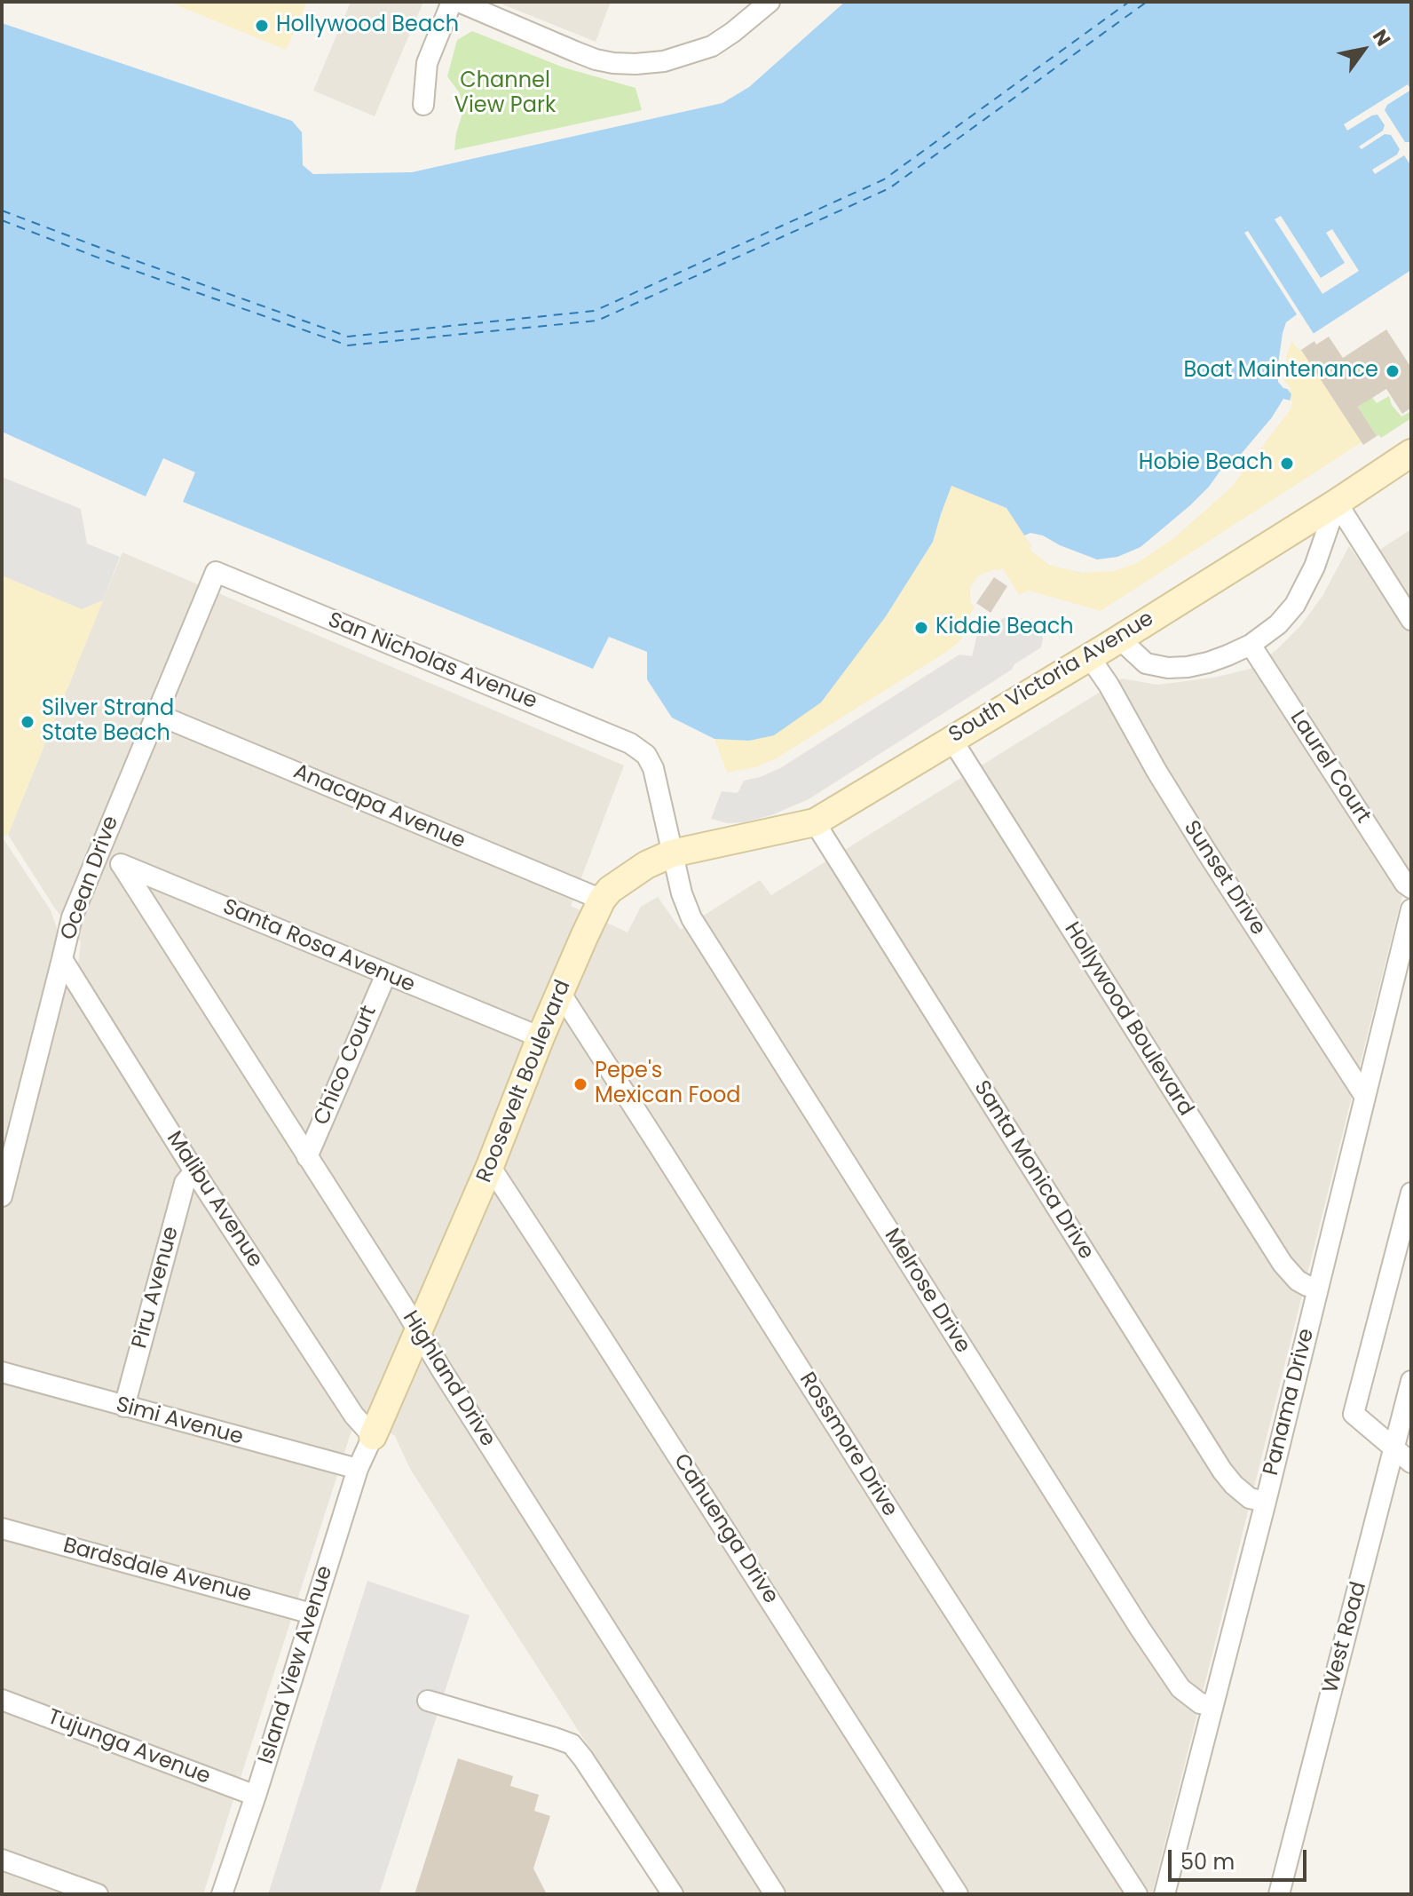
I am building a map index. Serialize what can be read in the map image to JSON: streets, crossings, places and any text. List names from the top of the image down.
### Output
{
  "streets": {
    "street": [
      "San Nicholas Avenue",
      "South Victoria Avenue",
      "Laurel Court",
      "Anacapa Avenue",
      "Ocean Drive",
      "Sunset Drive",
      "Santa Rosa Avenue",
      "Hollywood Boulevard",
      "Chico Court",
      "Roosevelt Boulevard",
      "Santa Monica Drive",
      "Malibu Avenue",
      "Piru Avenue",
      "Melrose Drive",
      "Highland Drive",
      "Panama Drive",
      "Simi Avenue",
      "Rossmore Drive",
      "Cahuenga Drive",
      "Bardsdale Avenue",
      "West Road",
      "Island View Avenue",
      "Tujunga Avenue"
    ]
  },
  "crossings": [
    ["San Nicholas Avenue", "South Victoria Avenue"],
    ["San Nicholas Avenue", "Ocean Drive"],
    ["San Nicholas Avenue", "Roosevelt Boulevard"],
    ["San Nicholas Avenue", "Melrose Drive"],
    ["South Victoria Avenue", "Sunset Drive"],
    ["South Victoria Avenue", "Hollywood Boulevard"],
    ["South Victoria Avenue", "Roosevelt Boulevard"],
    ["South Victoria Avenue", "Santa Monica Drive"],
    ["South Victoria Avenue", "Melrose Drive"],
    ["Anacapa Avenue", "Ocean Drive"],
    ["Anacapa Avenue", "Roosevelt Boulevard"],
    ["Ocean Drive", "Santa Rosa Avenue"],
    ["Ocean Drive", "Malibu Avenue"],
    ["Sunset Drive", "Panama Drive"],
    ["Santa Rosa Avenue", "Chico Court"],
    ["Santa Rosa Avenue", "Roosevelt Boulevard"],
    ["Santa Rosa Avenue", "Highland Drive"],
    ["Hollywood Boulevard", "Panama Drive"],
    ["Chico Court", "Highland Drive"],
    ["Roosevelt Boulevard", "Malibu Avenue"],
    ["Roosevelt Boulevard", "Melrose Drive"],
    ["Roosevelt Boulevard", "Highland Drive"],
    ["Roosevelt Boulevard", "Rossmore Drive"],
    ["Roosevelt Boulevard", "Cahuenga Drive"],
    ["Roosevelt Boulevard", "Island View Avenue"],
    ["Santa Monica Drive", "Panama Drive"],
    ["Malibu Avenue", "Piru Avenue"],
    ["Malibu Avenue", "Island View Avenue"],
    ["Piru Avenue", "Simi Avenue"],
    ["Melrose Drive", "Panama Drive"],
    ["Simi Avenue", "Island View Avenue"],
    ["Bardsdale Avenue", "Island View Avenue"],
    ["Island View Avenue", "Tujunga Avenue"]
  ],
  "parks": ["Channel View Park"],
  "places": [
    "Hollywood Beach",
    "Boat Maintenance",
    "Hobie Beach",
    "Kiddie Beach",
    "Silver Strand State Beach",
    "Pepe's Mexican Food"
  ],
  "scale_bar": "50 m",
  "north": "top right"
}
